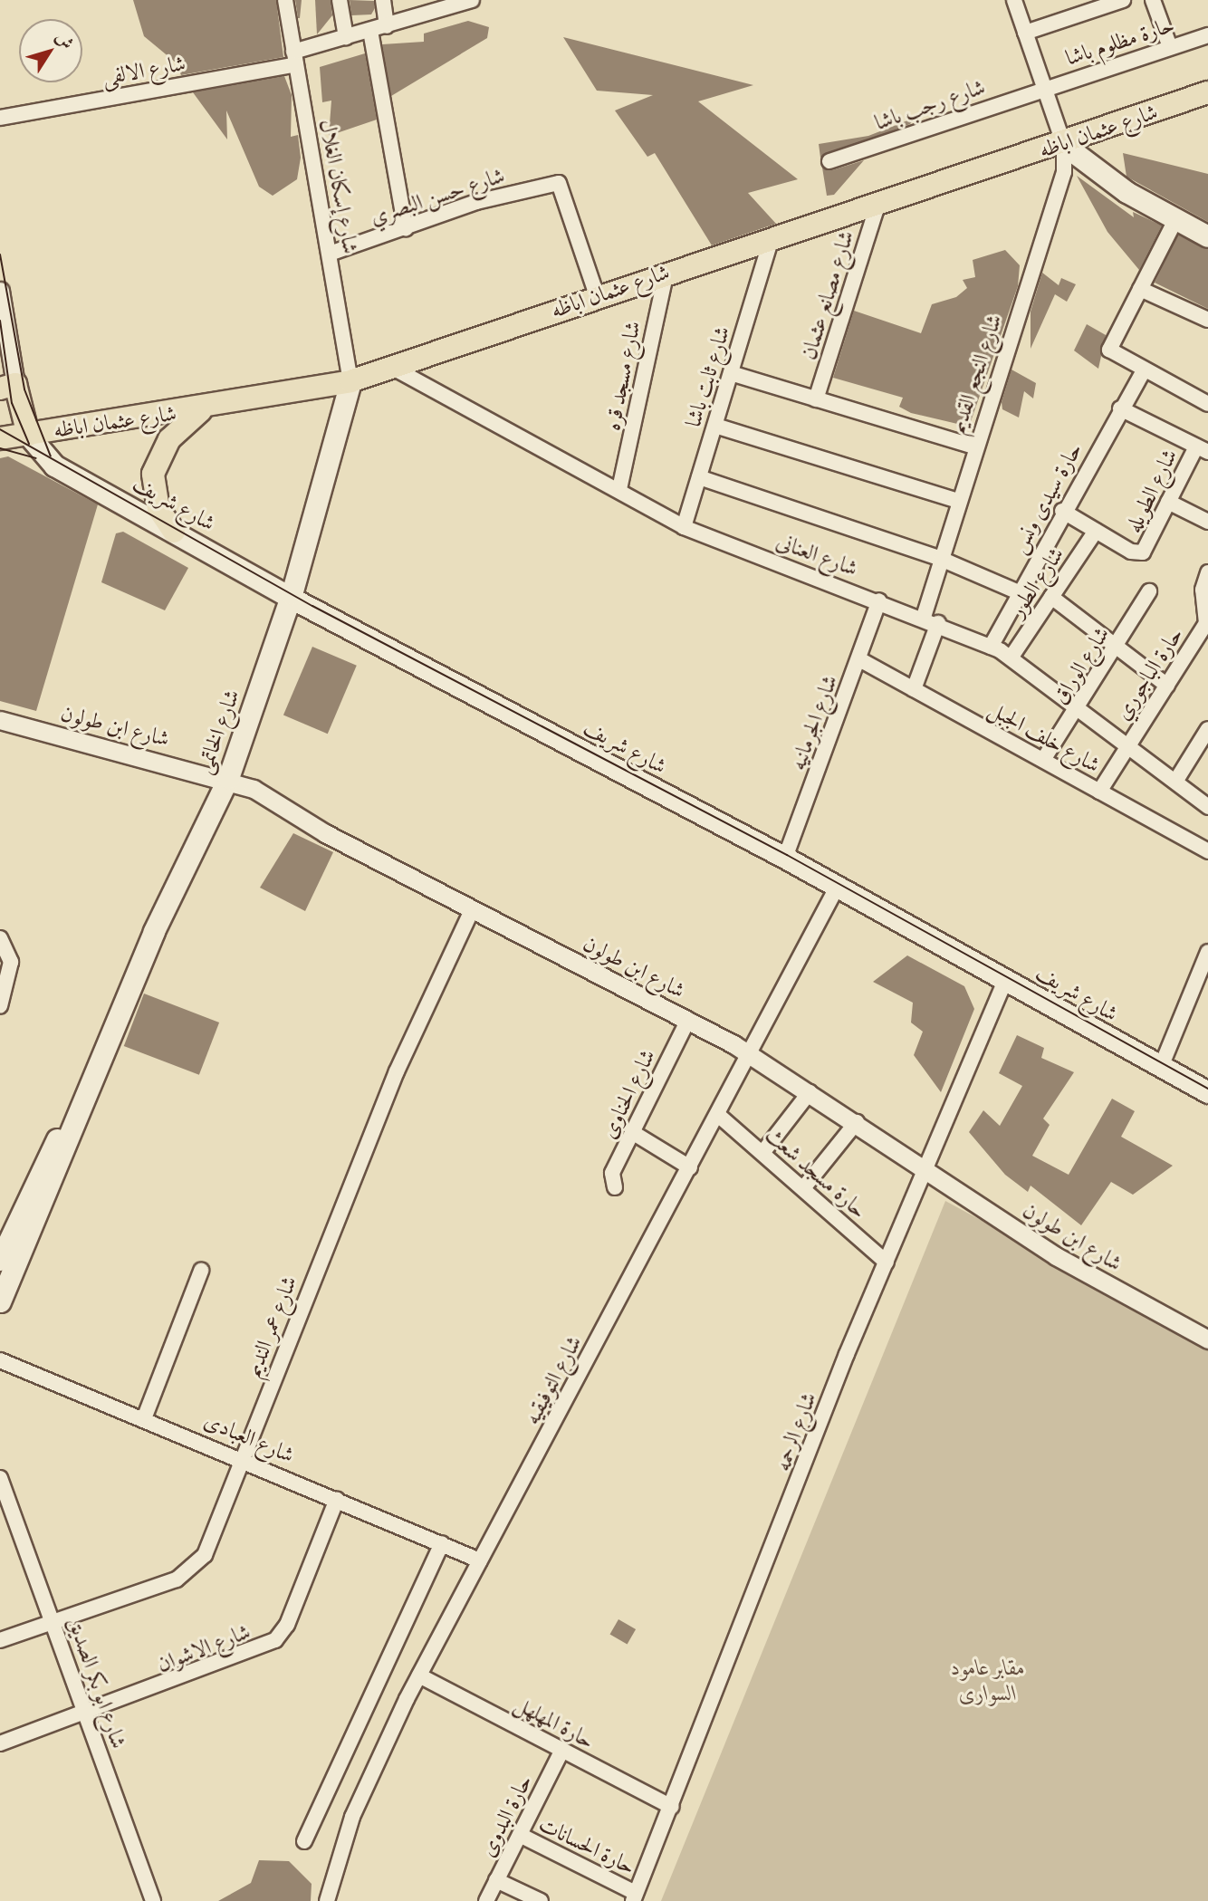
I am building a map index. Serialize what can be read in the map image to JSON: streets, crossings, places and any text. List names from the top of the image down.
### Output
{
  "streets": {
    "main road": ["شارع عثمان اباظه", "شارع شريف", "شارع الخاتمى"],
    "street": [
      "حارة مظلوم باشا",
      "شارع الالفى",
      "شارع رجب باشا",
      "شارع إسكان الغلال",
      "شارع حسن البصري",
      "شارع مصانع عثمان",
      "شارع النجع القديم",
      "شارع مسجد قره",
      "شارع ثابت باشا",
      "شارع الطويله",
      "حارة سيدى ونس",
      "شارع العنانى",
      "شارع الطور",
      "شارع الوراق",
      "حارة الباجوري",
      "شارع الجرمانيه",
      "شارع ابن طولون",
      "شارع خلف الجبل",
      "شارع الحناوى",
      "حارة مسجد شعث",
      "شارع عمر النديم",
      "شارع التوفيقيه",
      "شارع الرحمه",
      "شارع العبادى",
      "شارع الاشوان",
      "شارع ابو بكر الصديق",
      "حارة المهلهل",
      "حارة البدوى",
      "حارة الحسانات"
    ]
  },
  "crossings": [
    ["حارة مظلوم باشا", "شارع رجب باشا"],
    ["شارع الالفى", "شارع إسكان الغلال"],
    ["شارع عثمان اباظه", "شارع إسكان الغلال"],
    ["شارع عثمان اباظه", "شارع حسن البصري"],
    ["شارع عثمان اباظه", "شارع مصانع عثمان"],
    ["شارع عثمان اباظه", "شارع النجع القديم"],
    ["شارع عثمان اباظه", "شارع مسجد قره"],
    ["شارع عثمان اباظه", "شارع ثابت باشا"],
    ["شارع عثمان اباظه", "شارع شريف"],
    ["شارع عثمان اباظه", "شارع العنانى"],
    ["شارع عثمان اباظه", "شارع الخاتمى"],
    ["شارع إسكان الغلال", "شارع حسن البصري"],
    ["شارع إسكان الغلال", "شارع الخاتمى"],
    ["شارع النجع القديم", "شارع العنانى"],
    ["شارع مسجد قره", "شارع العنانى"],
    ["شارع ثابت باشا", "شارع العنانى"],
    ["شارع الطويله", "شارع الطور"],
    ["حارة سيدى ونس", "شارع العنانى"],
    ["شارع شريف", "شارع الجرمانيه"],
    ["شارع شريف", "شارع الخاتمى"],
    ["شارع شريف", "شارع التوفيقيه"],
    ["شارع شريف", "شارع الرحمه"],
    ["شارع العنانى", "شارع الطور"],
    ["شارع العنانى", "شارع الوراق"],
    ["شارع العنانى", "حارة الباجوري"],
    ["شارع العنانى", "شارع الجرمانيه"],
    ["شارع الوراق", "شارع خلف الجبل"],
    ["حارة الباجوري", "شارع خلف الجبل"],
    ["شارع الجرمانيه", "شارع خلف الجبل"],
    ["شارع ابن طولون", "شارع الخاتمى"],
    ["شارع ابن طولون", "شارع الحناوى"],
    ["شارع ابن طولون", "شارع عمر النديم"],
    ["شارع ابن طولون", "شارع التوفيقيه"],
    ["شارع ابن طولون", "شارع الرحمه"],
    ["حارة مسجد شعث", "شارع التوفيقيه"],
    ["حارة مسجد شعث", "شارع الرحمه"],
    ["شارع عمر النديم", "شارع العبادى"],
    ["شارع عمر النديم", "شارع ابو بكر الصديق"],
    ["شارع التوفيقيه", "شارع العبادى"],
    ["شارع التوفيقيه", "حارة المهلهل"],
    ["شارع الرحمه", "حارة المهلهل"],
    ["شارع الرحمه", "حارة الحسانات"],
    ["شارع العبادى", "شارع الاشوان"],
    ["شارع الاشوان", "شارع ابو بكر الصديق"],
    ["حارة المهلهل", "حارة البدوى"],
    ["حارة البدوى", "حارة الحسانات"]
  ],
  "parks": ["مقابر عامود السوارى"],
  "north": "top right"
}
